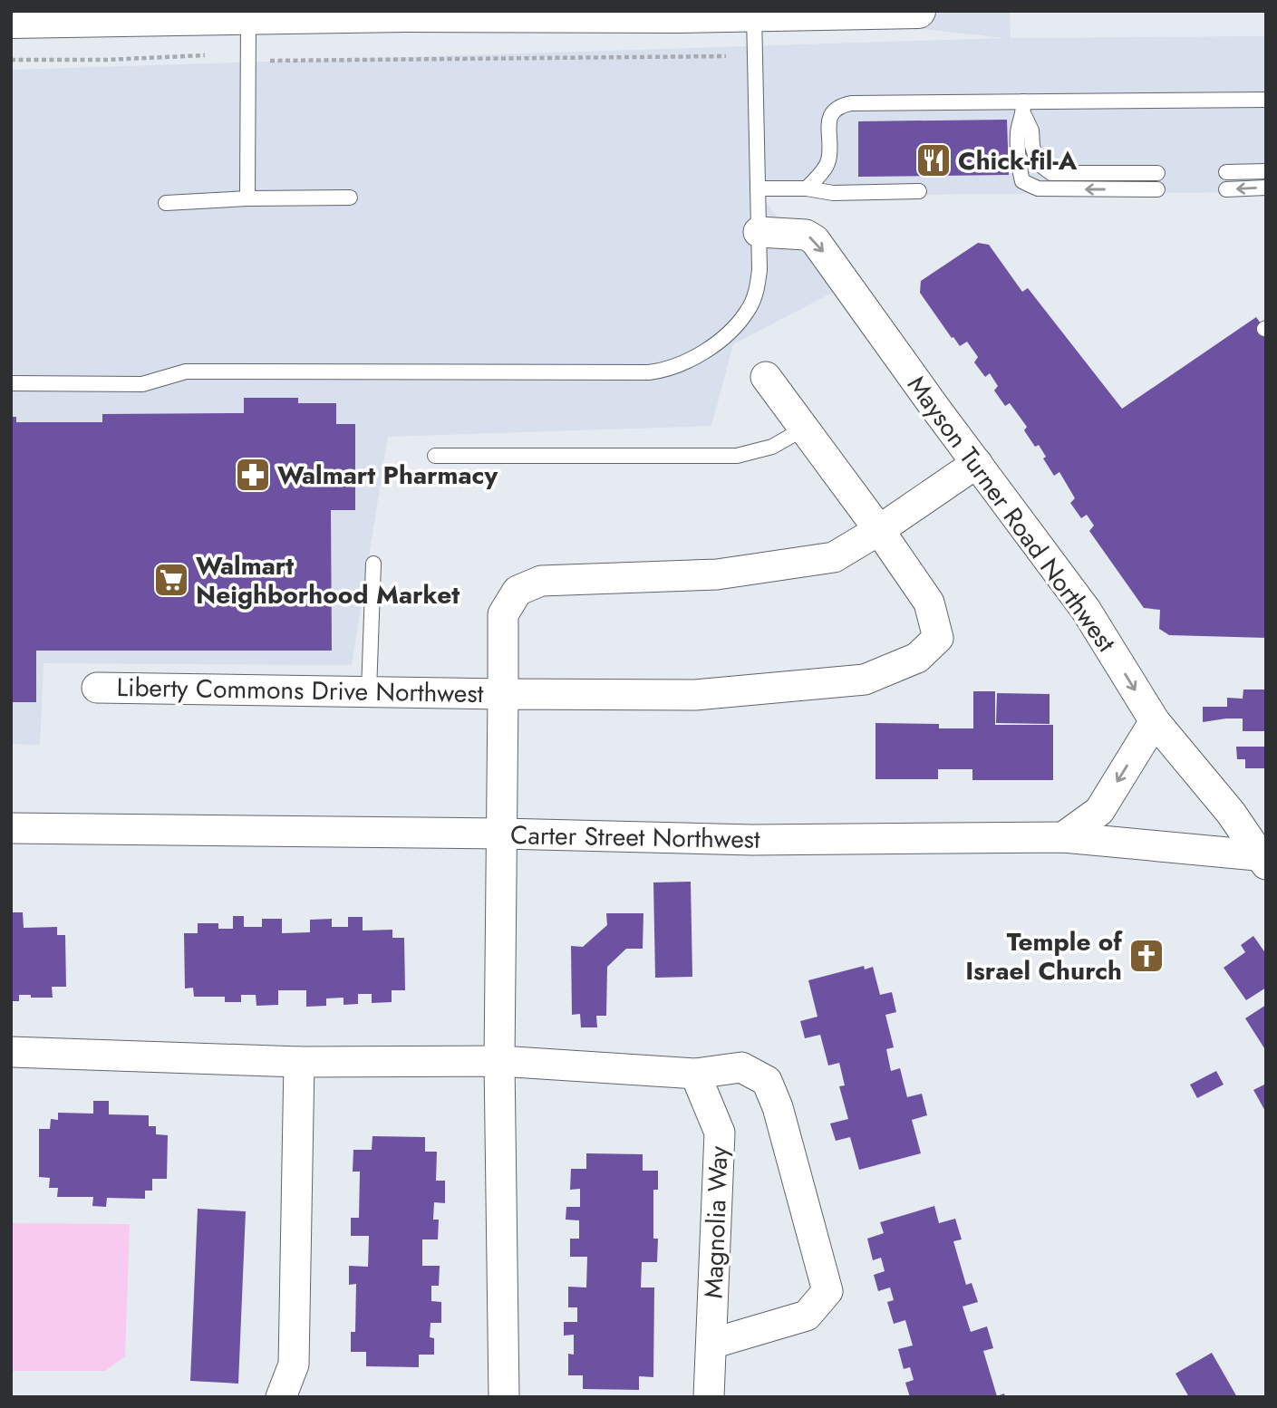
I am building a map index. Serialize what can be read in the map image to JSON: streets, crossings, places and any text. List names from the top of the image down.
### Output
{
  "streets": {
    "street": [
      "Mayson Turner Road Northwest",
      "Liberty Commons Drive Northwest",
      "Carter Street Northwest",
      "Magnolia Way"
    ]
  },
  "crossings": [
    ["Mayson Turner Road Northwest", "Liberty Commons Drive Northwest"],
    ["Mayson Turner Road Northwest", "Carter Street Northwest"],
    ["Liberty Commons Drive Northwest", "Carter Street Northwest"]
  ],
  "one_way": ["Mayson Turner Road Northwest"],
  "places": {
    "restaurant": ["Chick-fil-A"],
    "pharmacy": ["Walmart Pharmacy"],
    "supermarket": ["Walmart Neighborhood Market"],
    "church": ["Temple of Israel Church"]
  }
}
